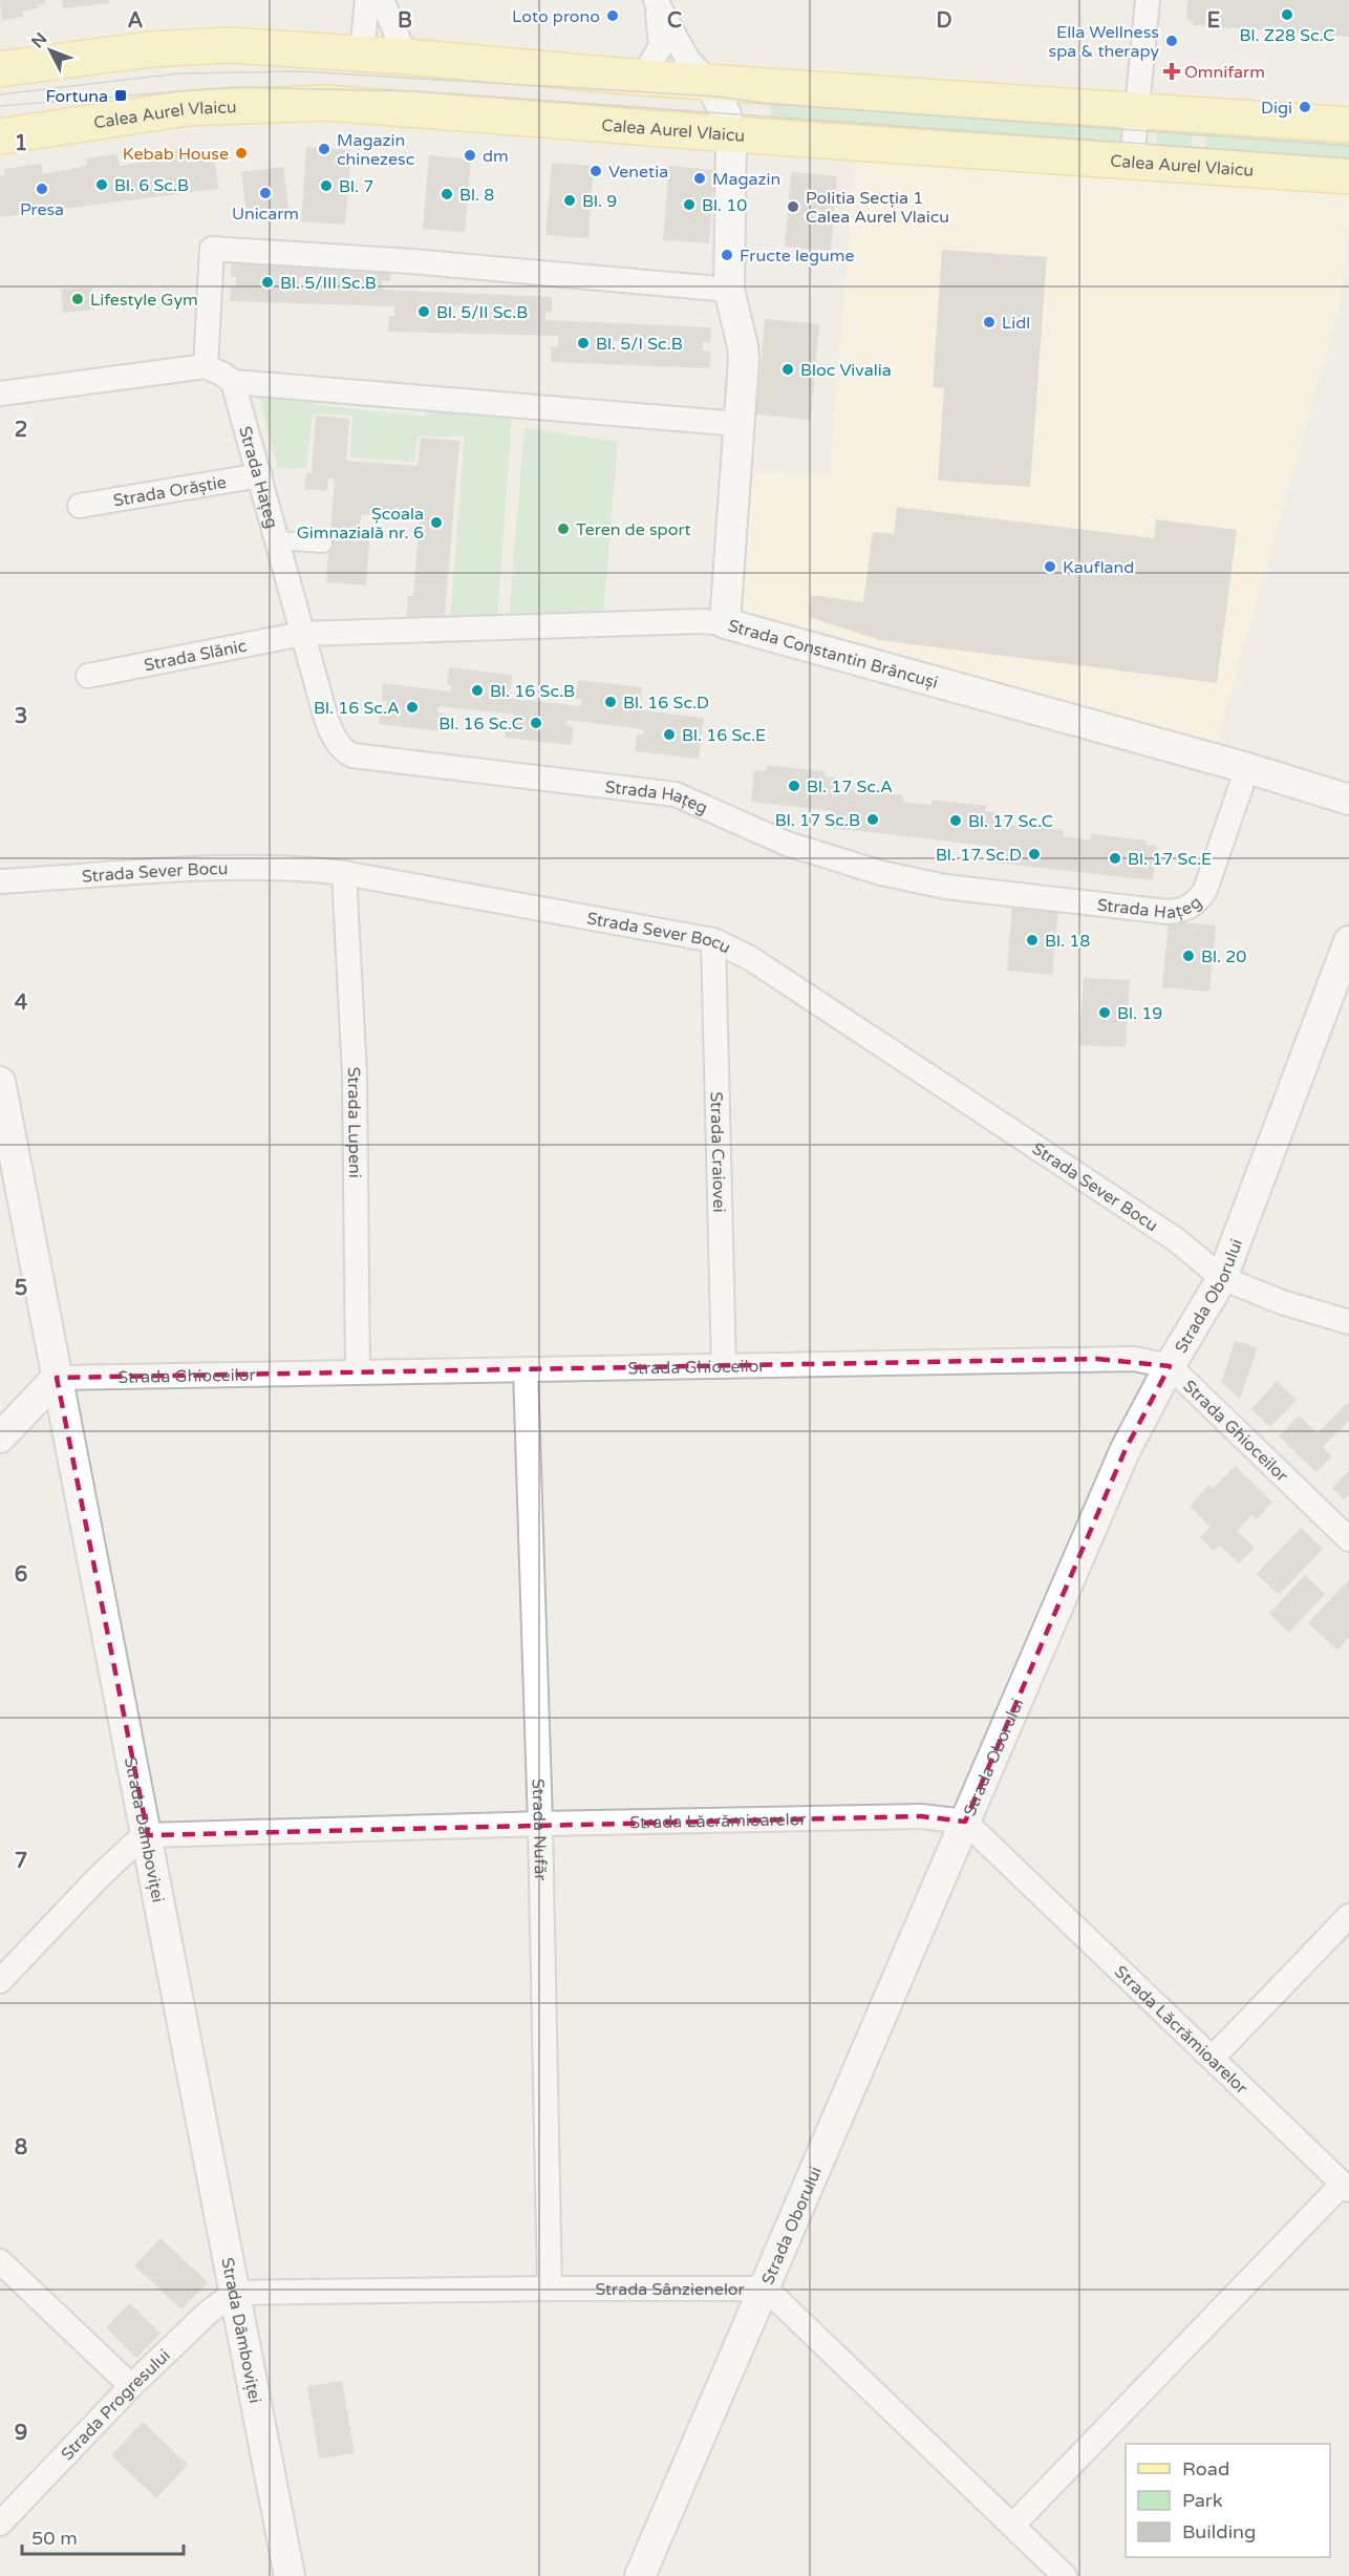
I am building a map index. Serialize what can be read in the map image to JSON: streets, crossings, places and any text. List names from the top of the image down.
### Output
{
  "streets": {
    "main road": ["Calea Aurel Vlaicu"],
    "street": [
      "Strada Hațeg",
      "Strada Orăștie",
      "Strada Constantin Brâncuși",
      "Strada Slănic",
      "Strada Sever Bocu",
      "Strada Lupeni",
      "Strada Craiovei",
      "Strada Oborului",
      "Strada Ghioceilor",
      "Strada Lăcrămioarelor",
      "Strada Dâmboviței",
      "Strada Nufăr",
      "Strada Sânzienelor",
      "Strada Progresului"
    ]
  },
  "crossings": [
    ["Strada Hațeg", "Strada Orăștie"],
    ["Strada Hațeg", "Strada Constantin Brâncuși"],
    ["Strada Hațeg", "Strada Slănic"],
    ["Strada Constantin Brâncuși", "Strada Slănic"],
    ["Strada Sever Bocu", "Strada Lupeni"],
    ["Strada Sever Bocu", "Strada Craiovei"],
    ["Strada Sever Bocu", "Strada Oborului"],
    ["Strada Lupeni", "Strada Ghioceilor"],
    ["Strada Craiovei", "Strada Ghioceilor"],
    ["Strada Oborului", "Strada Ghioceilor"],
    ["Strada Oborului", "Strada Lăcrămioarelor"],
    ["Strada Oborului", "Strada Sânzienelor"],
    ["Strada Ghioceilor", "Strada Dâmboviței"],
    ["Strada Ghioceilor", "Strada Nufăr"],
    ["Strada Lăcrămioarelor", "Strada Dâmboviței"],
    ["Strada Lăcrămioarelor", "Strada Nufăr"],
    ["Strada Dâmboviței", "Strada Sânzienelor"],
    ["Strada Dâmboviței", "Strada Progresului"],
    ["Strada Nufăr", "Strada Sânzienelor"],
    ["Strada Sânzienelor", "Strada Progresului"]
  ],
  "places": {
    "other": [
      "Bl. Z28 Sc.C",
      "Loto prono",
      "Ella Wellness spa & therapy",
      "Digi",
      "Magazin chinezesc",
      "Kebab House",
      "dm",
      "Venetia",
      "Magazin",
      "Bl. 6 Sc.B",
      "Bl. 7",
      "Presa",
      "Unicarm",
      "Bl. 8",
      "Bl. 9",
      "Bl. 10",
      "Politia Secția 1 Calea Aurel Vlaicu",
      "Fructe legume",
      "Bl. 5/III Sc.B",
      "Lifestyle Gym",
      "Bl. 5/II Sc.B",
      "Lidl",
      "Bl. 5/I Sc.B",
      "Bloc Vivalia",
      "Școala Gimnazială nr. 6",
      "Teren de sport",
      "Kaufland",
      "Bl. 16 Sc.B",
      "Bl. 16 Sc.D",
      "Bl. 16 Sc.A",
      "Bl. 16 Sc.C",
      "Bl. 16 Sc.E",
      "Bl. 17 Sc.A",
      "Bl. 17 Sc.B",
      "Bl. 17 Sc.C",
      "Bl. 17 Sc.D",
      "Bl. 17 Sc.E",
      "Bl. 18",
      "Bl. 20",
      "Bl. 19"
    ],
    "health": ["Omnifarm"],
    "transit": ["Fortuna"]
  },
  "legend": ["Road", "Park", "Building"],
  "scale_bar": "50 m",
  "north": "top left",
  "grid": {
    "columns": [
      "A",
      "B",
      "C",
      "D",
      "E"
    ],
    "rows": [
      "1",
      "2",
      "3",
      "4",
      "5",
      "6",
      "7",
      "8",
      "9"
    ]
  }
}
